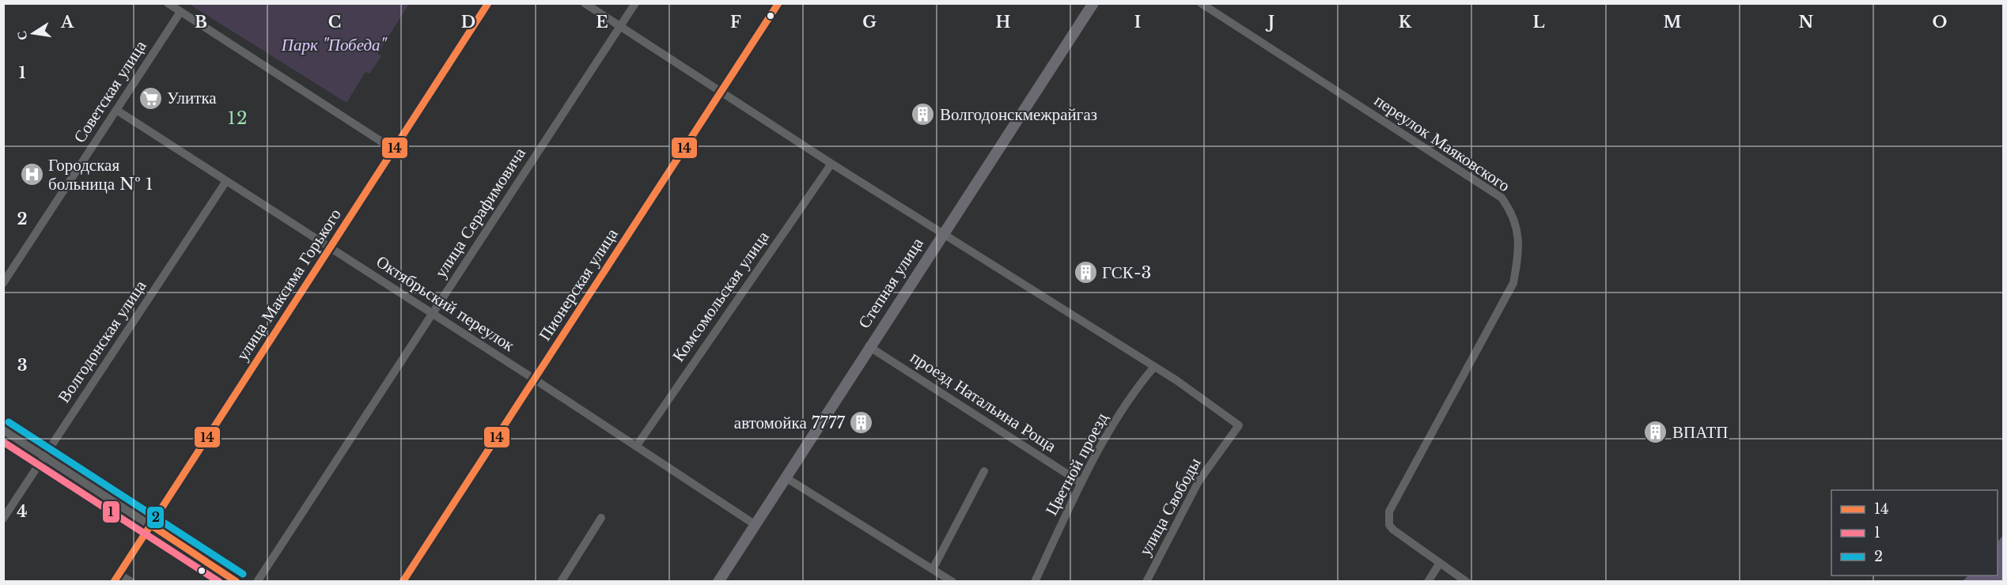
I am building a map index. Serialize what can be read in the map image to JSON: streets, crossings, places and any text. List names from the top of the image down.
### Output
{
  "streets": {
    "main road": ["Степная улица"],
    "street": [
      "Советская улица",
      "переулок Маяковского",
      "улица Серафимовича",
      "улица Максима Горького",
      "Пионерская улица",
      "Комсомольская улица",
      "Октябрьский переулок",
      "Волгодонская улица",
      "проезд Натальина Роща",
      "Цветной проезд",
      "улица Свободы"
    ]
  },
  "crossings": [
    ["Советская улица", "Октябрьский переулок"],
    ["улица Серафимовича", "Октябрьский переулок"],
    ["Степная улица", "Октябрьский переулок"],
    ["Степная улица", "проезд Натальина Роща"],
    ["улица Максима Горького", "Октябрьский переулок"],
    ["Пионерская улица", "Октябрьский переулок"],
    ["Комсомольская улица", "Октябрьский переулок"],
    ["Октябрьский переулок", "Волгодонская улица"],
    ["проезд Натальина Роща", "Цветной проезд"],
    ["Цветной проезд", "улица Свободы"]
  ],
  "districts": ["12"],
  "parks": ["Парк \"Победа\""],
  "places": {
    "supermarket": ["Улитка"],
    "building": [
      "Волгодонскмежрайгаз",
      "ГСК-3",
      "автомойка 7777",
      "ВПАТП"
    ],
    "hospital": ["Городская больница № 1"]
  },
  "lines": ["transit line 14", "transit line 2", "transit line 1"],
  "legend": ["14", "1", "2"],
  "north": "left",
  "grid": {
    "columns": [
      "A",
      "B",
      "C",
      "D",
      "E",
      "F",
      "G",
      "H",
      "I",
      "J",
      "K",
      "L",
      "M",
      "N",
      "O"
    ],
    "rows": [
      "1",
      "2",
      "3",
      "4"
    ]
  }
}
